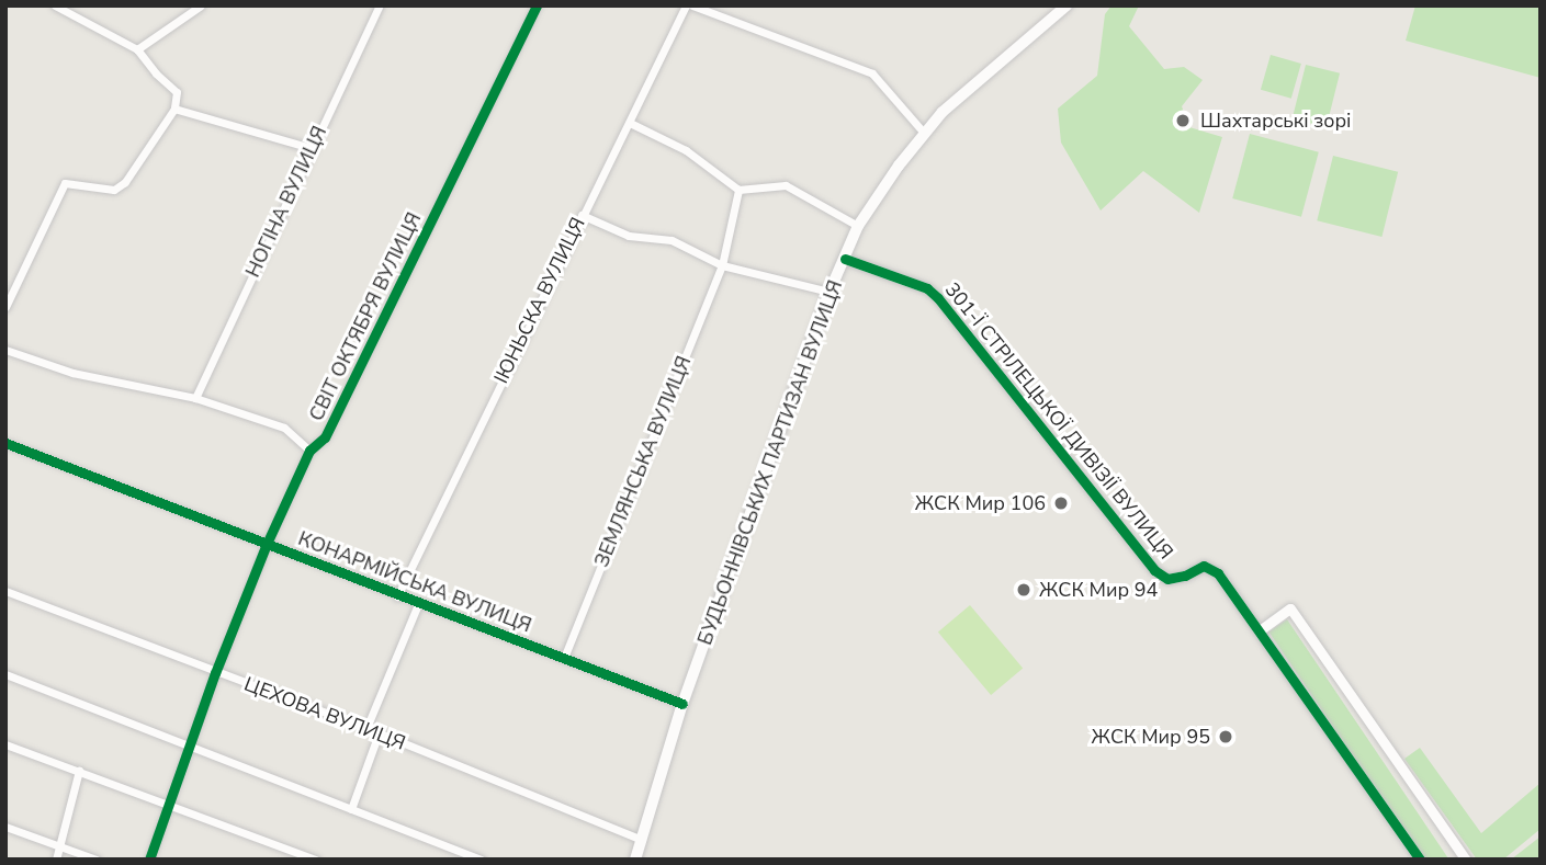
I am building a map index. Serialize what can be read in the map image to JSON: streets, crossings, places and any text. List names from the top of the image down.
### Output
{
  "streets": {
    "main road": ["БУДЬОННІВСЬКИХ ПАРТИЗАН ВУЛИЦЯ"],
    "street": [
      "НОГІНА ВУЛИЦЯ",
      "IЮНЬСКА ВУЛИЦЯ",
      "СВІТ ОКТЯБРЯ ВУЛИЦЯ",
      "301-Ї СТРІЛЕЦЬКОЇ ДИВІЗІЇ ВУЛИЦЯ",
      "ЗЕМЛЯНСЬКА ВУЛИЦЯ",
      "КОНАРМІЙСЬКА ВУЛИЦЯ",
      "ЦЕХОВА ВУЛИЦЯ"
    ]
  },
  "crossings": [
    ["IЮНЬСКА ВУЛИЦЯ", "КОНАРМІЙСЬКА ВУЛИЦЯ"],
    ["СВІТ ОКТЯБРЯ ВУЛИЦЯ", "КОНАРМІЙСЬКА ВУЛИЦЯ"],
    ["СВІТ ОКТЯБРЯ ВУЛИЦЯ", "ЦЕХОВА ВУЛИЦЯ"],
    ["301-Ї СТРІЛЕЦЬКОЇ ДИВІЗІЇ ВУЛИЦЯ", "БУДЬОННІВСЬКИХ ПАРТИЗАН ВУЛИЦЯ"],
    ["ЗЕМЛЯНСЬКА ВУЛИЦЯ", "КОНАРМІЙСЬКА ВУЛИЦЯ"],
    ["БУДЬОННІВСЬКИХ ПАРТИЗАН ВУЛИЦЯ", "КОНАРМІЙСЬКА ВУЛИЦЯ"],
    ["БУДЬОННІВСЬКИХ ПАРТИЗАН ВУЛИЦЯ", "ЦЕХОВА ВУЛИЦЯ"]
  ],
  "places": [
    "Шахтарські зорі",
    "ЖСК Мир 106",
    "ЖСК Мир 94",
    "ЖСК Мир 95"
  ]
}
